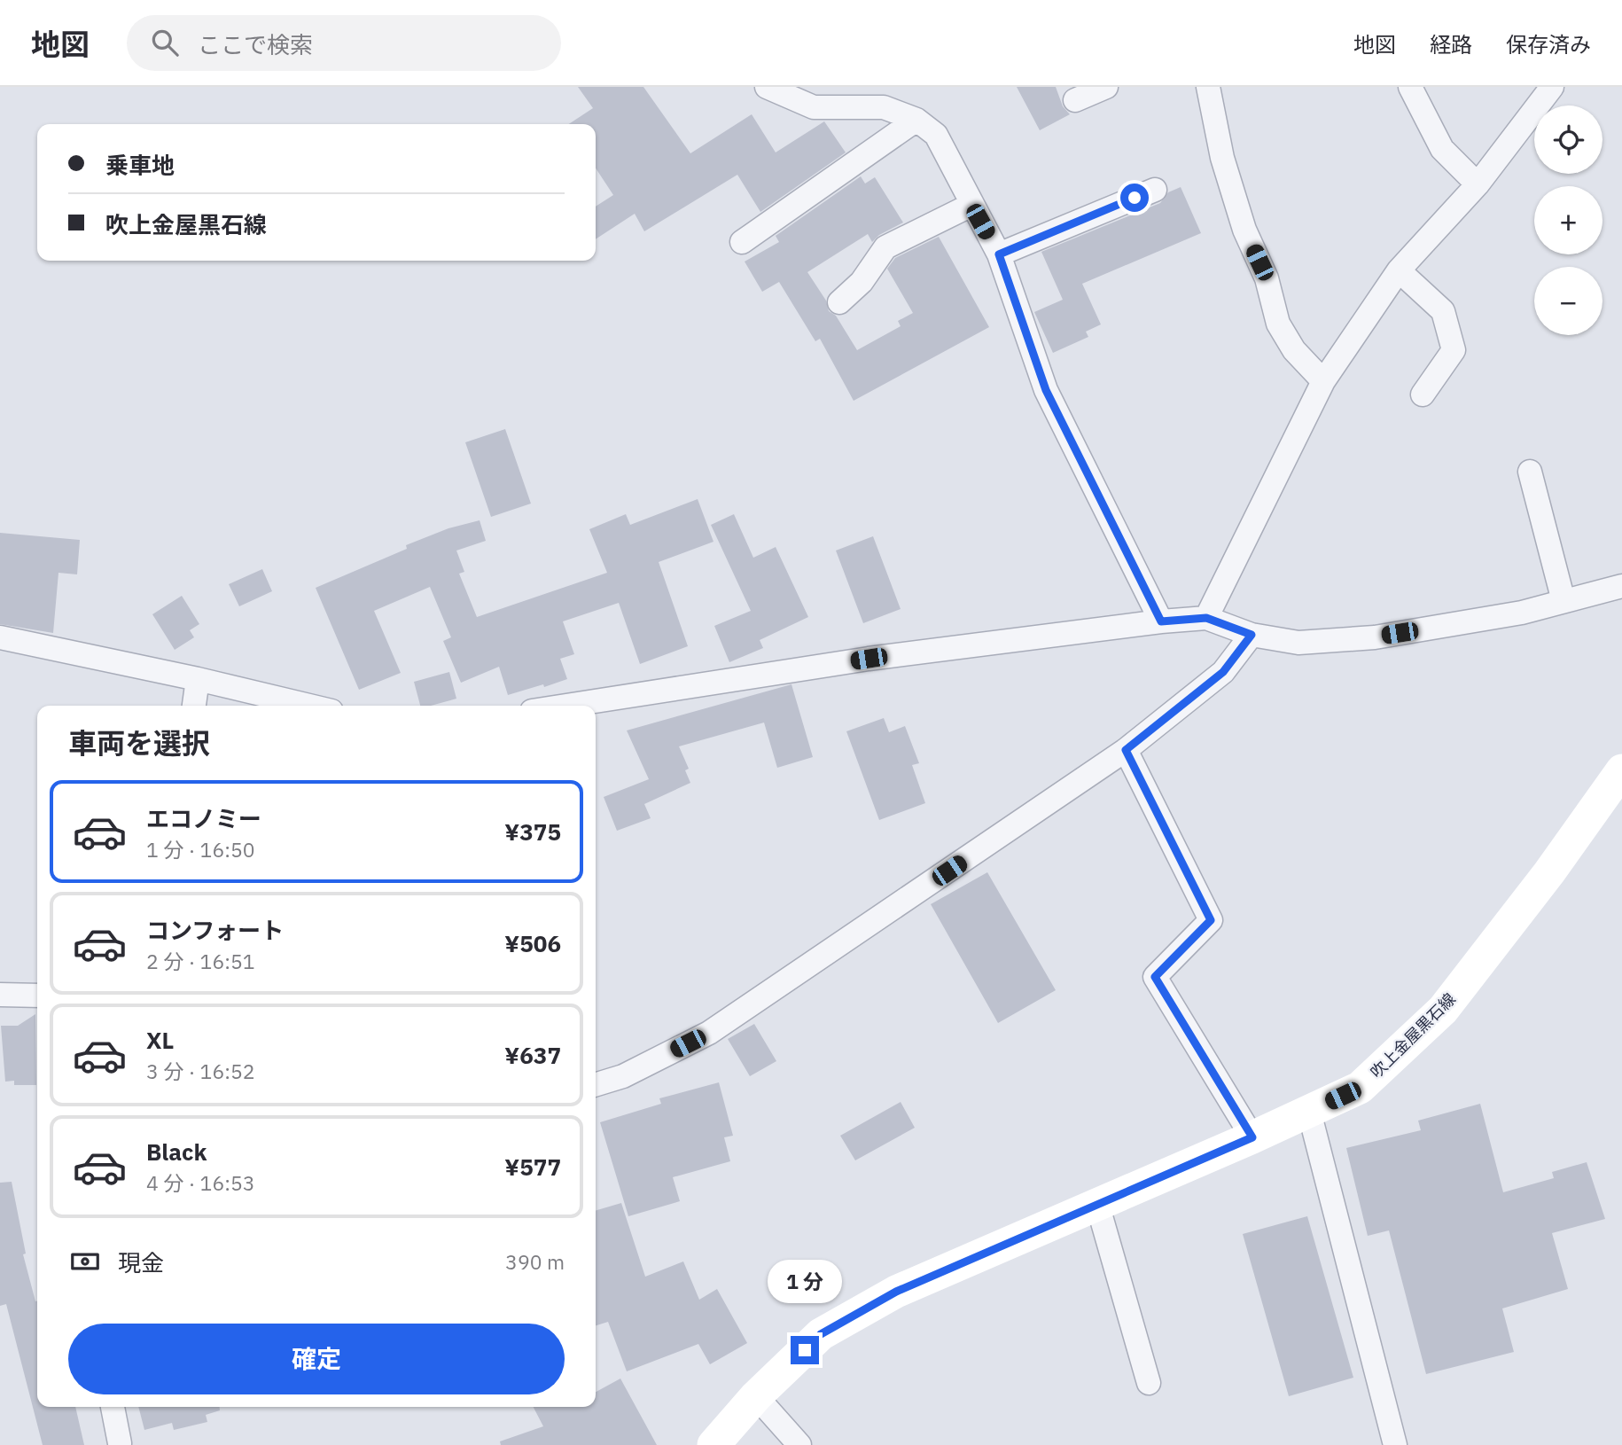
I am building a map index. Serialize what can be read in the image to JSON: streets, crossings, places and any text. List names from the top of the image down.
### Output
{
  "streets": {
    "main road": ["吹上金屋黒石線"]
  },
  "page": {
    "header": "地図",
    "search": "ここで検索",
    "nav": ["地図", "経路", "保存済み"],
    "map_buttons": ["+", "−"],
    "banner": ["乗車地", "吹上金屋黒石線"],
    "heading": "車両を選択",
    "list": [
      {
        "name": "エコノミー",
        "note": "1 分 · 16:50",
        "value": "¥375"
      },
      {
        "name": "コンフォート",
        "note": "2 分 · 16:51",
        "value": "¥506"
      },
      {
        "name": "XL",
        "note": "3 分 · 16:52",
        "value": "¥637"
      },
      {
        "name": "Black",
        "note": "4 分 · 16:53",
        "value": "¥577"
      }
    ],
    "pay": ["現金", "390 m"],
    "bubble": "1 分",
    "buttons": "確定"
  }
}
